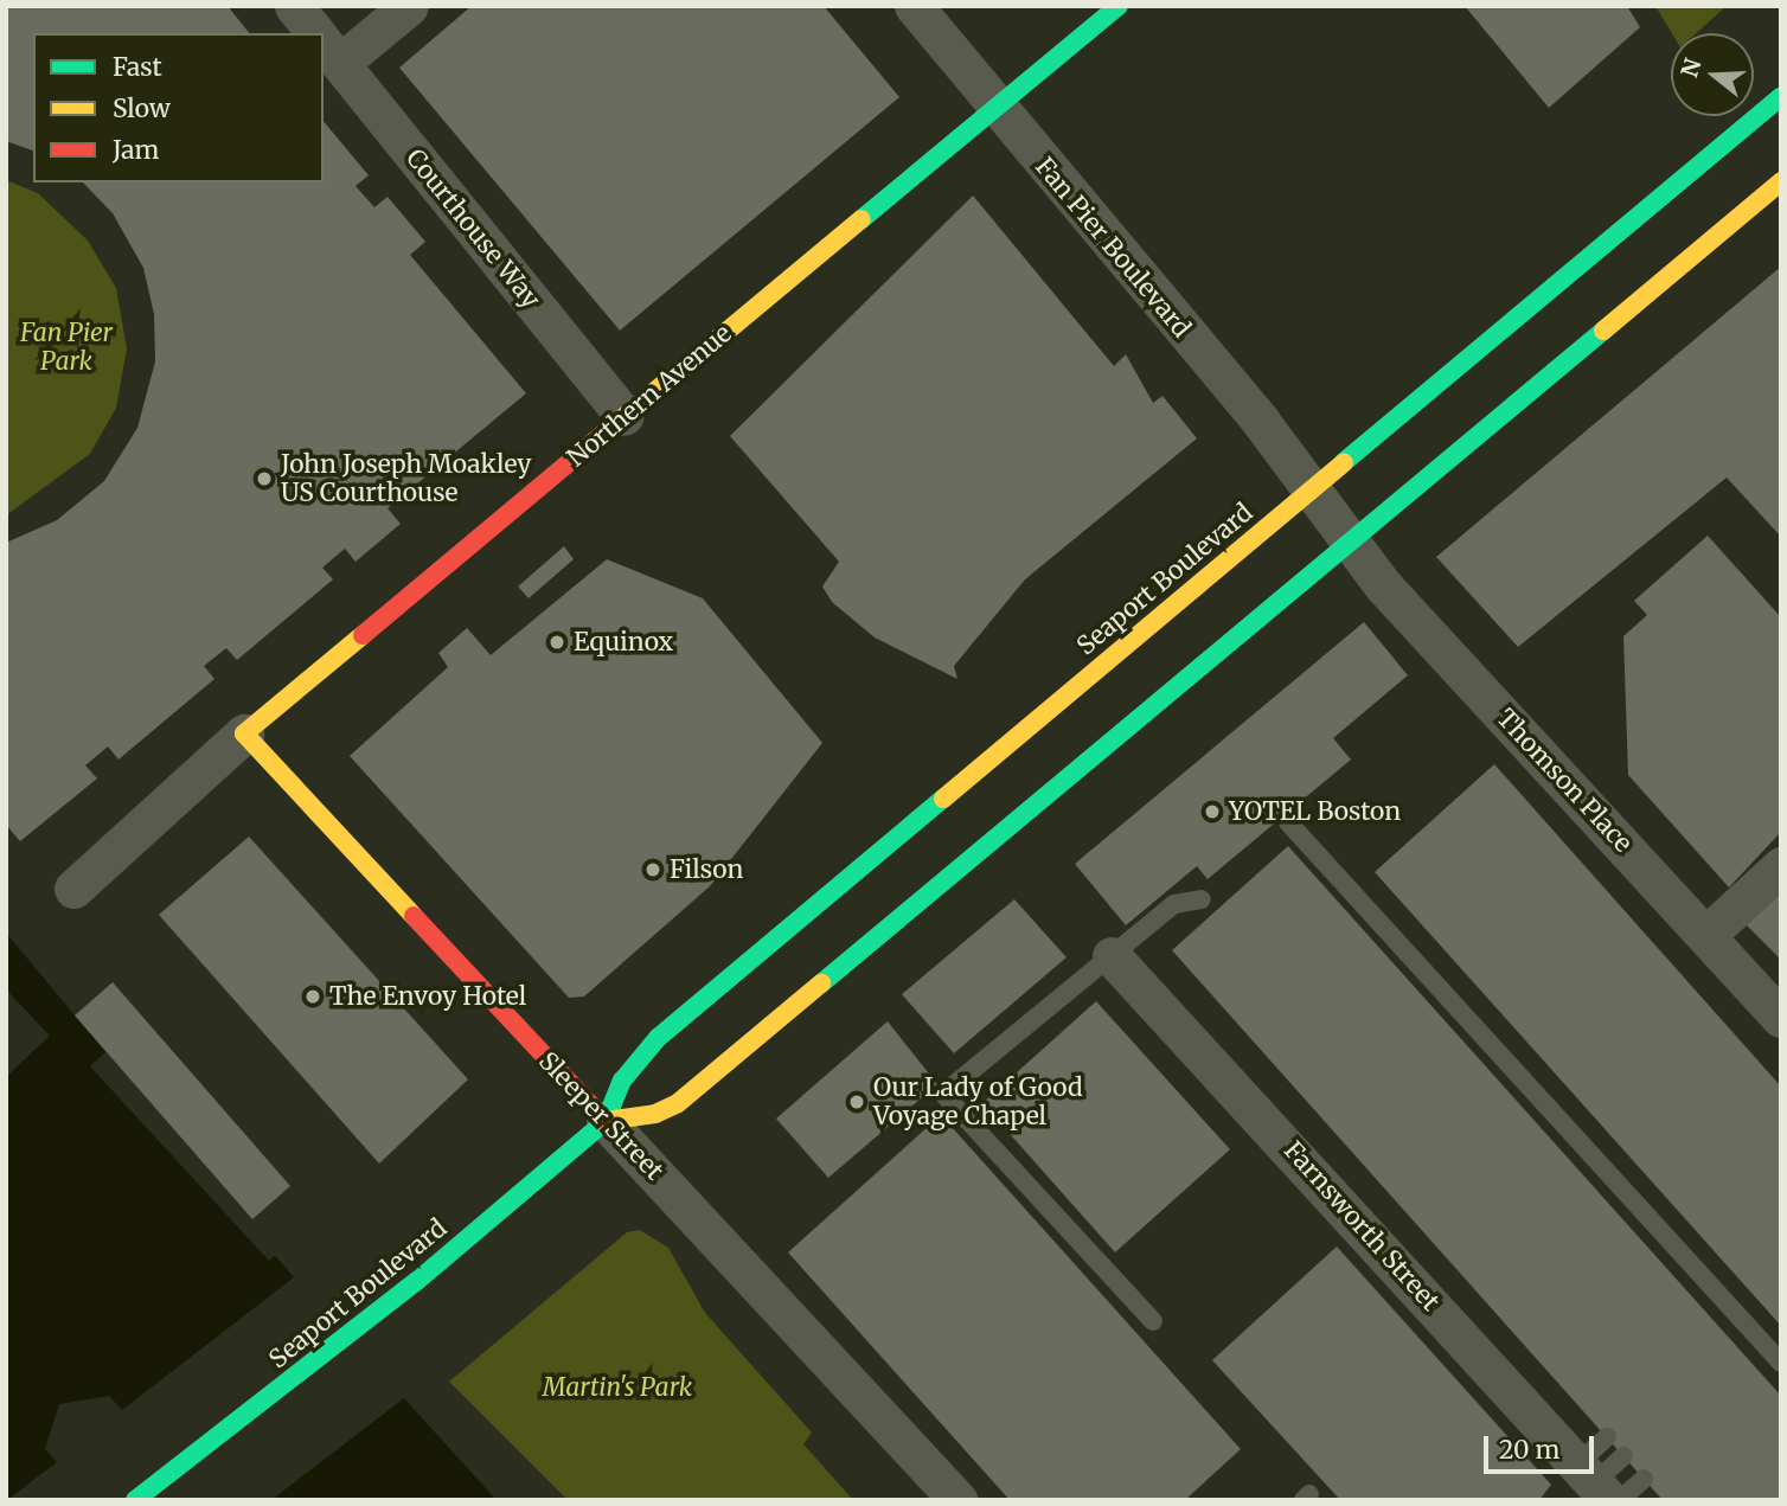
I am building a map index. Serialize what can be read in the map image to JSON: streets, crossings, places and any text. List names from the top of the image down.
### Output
{
  "streets": {
    "main road": ["Northern Avenue", "Seaport Boulevard", "Sleeper Street"],
    "street": [
      "Courthouse Way",
      "Fan Pier Boulevard",
      "Thomson Place",
      "Farnsworth Street"
    ]
  },
  "crossings": [
    ["Courthouse Way", "Northern Avenue"],
    ["Fan Pier Boulevard", "Northern Avenue"],
    ["Fan Pier Boulevard", "Seaport Boulevard"],
    ["Fan Pier Boulevard", "Thomson Place"],
    ["Northern Avenue", "Sleeper Street"],
    ["Seaport Boulevard", "Sleeper Street"]
  ],
  "parks": ["Fan Pier Park", "Martin's Park"],
  "places": [
    "John Joseph Moakley US Courthouse",
    "Equinox",
    "YOTEL Boston",
    "Filson",
    "The Envoy Hotel",
    "Our Lady of Good Voyage Chapel"
  ],
  "legend": ["Fast", "Slow", "Jam"],
  "scale_bar": "20 m",
  "north": "left"
}
